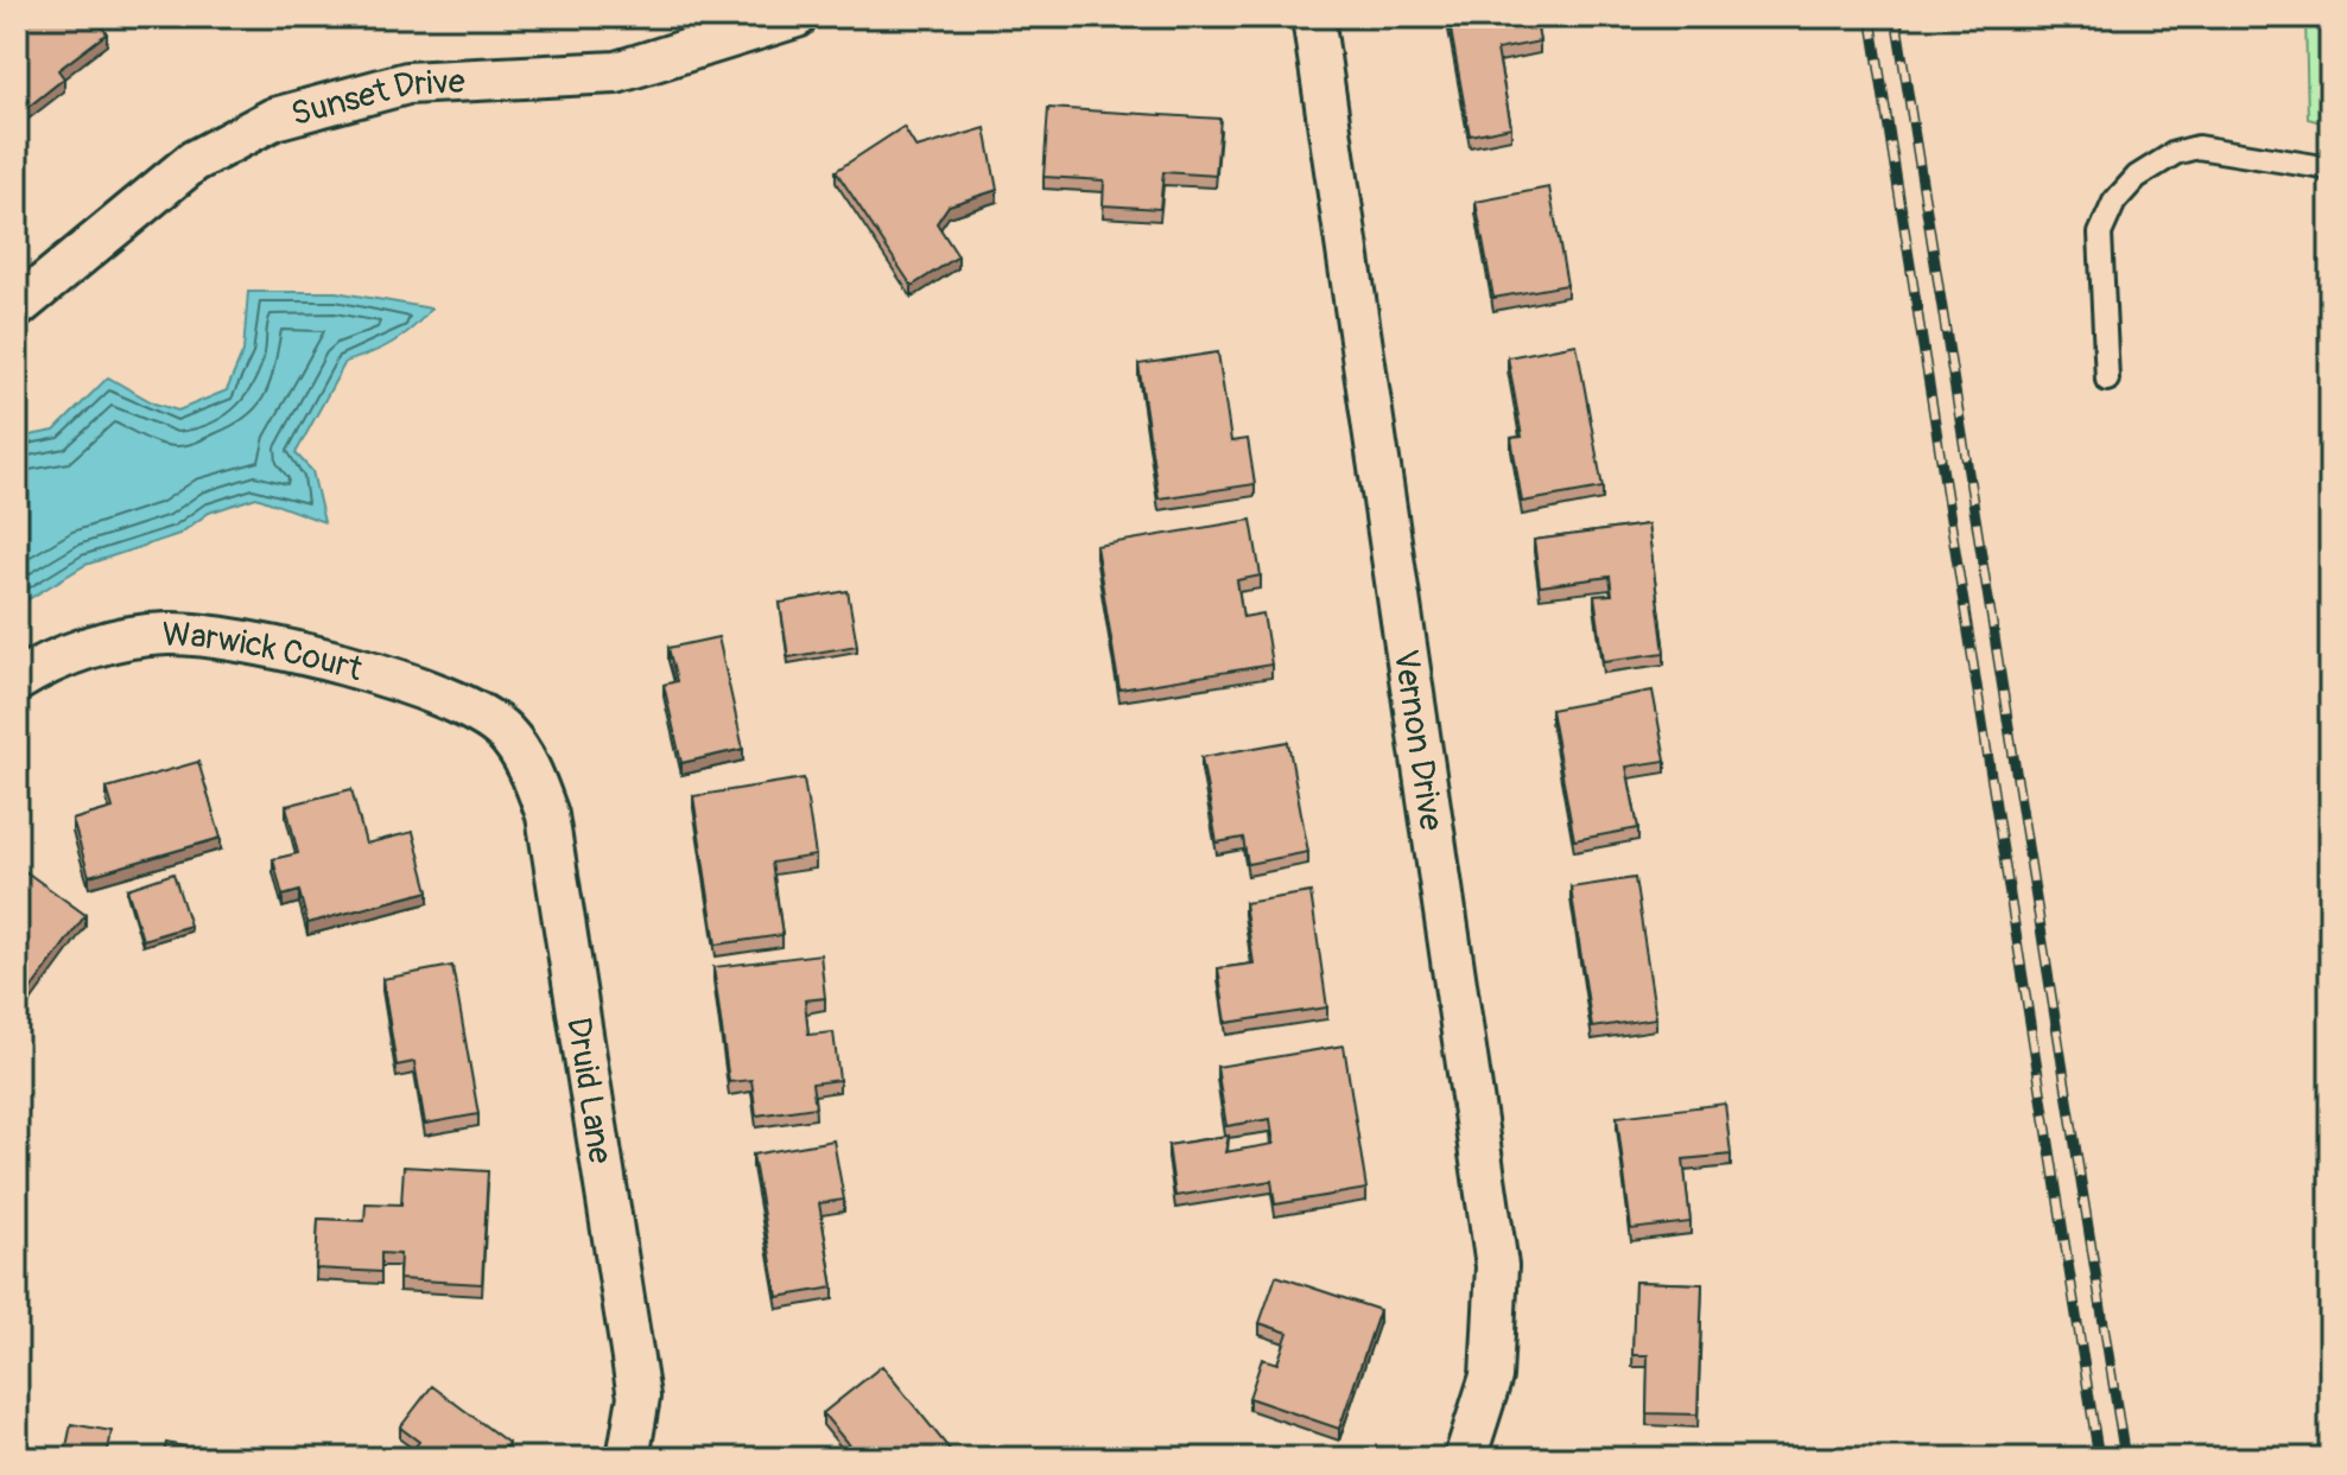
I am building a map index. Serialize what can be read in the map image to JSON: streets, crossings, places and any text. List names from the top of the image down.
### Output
{
  "streets": {
    "street": [
      "Sunset Drive",
      "Warwick Court",
      "Vernon Drive",
      "Druid Lane"
    ]
  },
  "crossings": [
    ["Warwick Court", "Druid Lane"]
  ]
}
